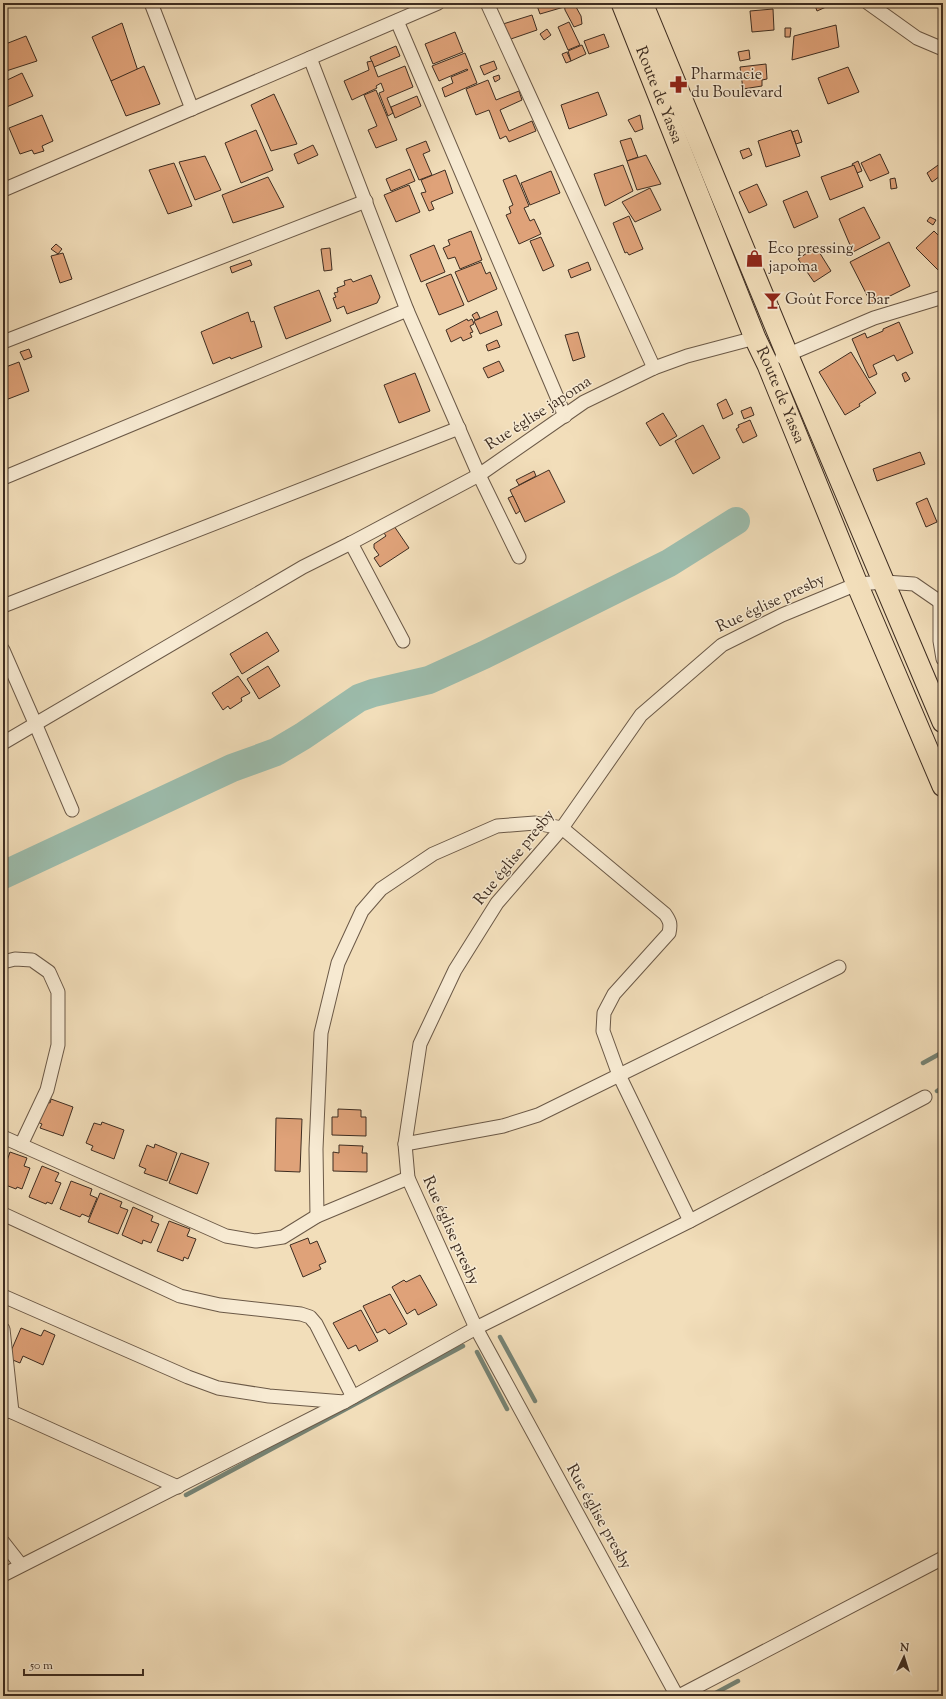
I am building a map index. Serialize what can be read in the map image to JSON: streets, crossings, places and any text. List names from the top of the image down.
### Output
{
  "streets": {
    "main road": ["Route de Yassa"],
    "street": ["Rue église japoma", "Rue église presby"]
  },
  "crossings": [
    ["Route de Yassa", "Rue église japoma"],
    ["Route de Yassa", "Rue église presby"]
  ],
  "places": {
    "pharmacy": ["Pharmacie du Boulevard"],
    "shop": ["Eco pressing japoma"],
    "bar": ["Goût Force Bar"]
  },
  "scale_bar": "50 m",
  "north": "top"
}
